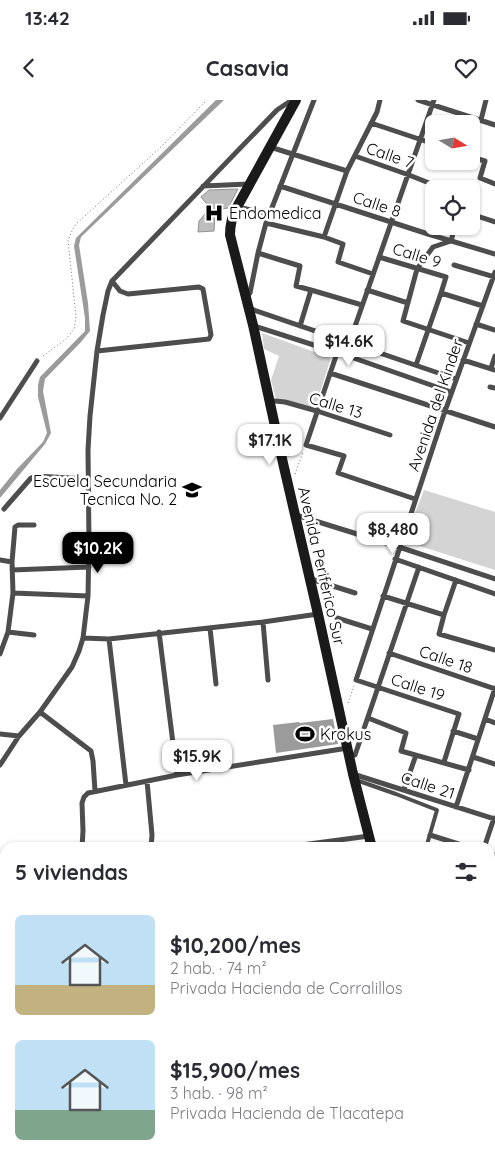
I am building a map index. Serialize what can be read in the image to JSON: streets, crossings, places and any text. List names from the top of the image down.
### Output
{
  "streets": {
    "street": [
      "Calle 7",
      "Calle 8",
      "Calle 9",
      "Calle 13",
      "Avenida del Kinder",
      "Avenida Periférico Sur",
      "Calle 18",
      "Calle 19",
      "Calle 21"
    ]
  },
  "crossings": [
    ["Calle 7", "Avenida Periférico Sur"],
    ["Avenida del Kinder", "Calle 19"],
    ["Avenida Periférico Sur", "Calle 21"]
  ],
  "places": {
    "hospital": ["Endomedica"],
    "school or university": ["Escuela Secundaria Tecnica No. 2"],
    "sports": ["Krokus"]
  },
  "north": "right",
  "page": {
    "status": "13:42",
    "header": "Casavia",
    "price": [
      "$14.6K",
      "$17.1K",
      "$8,480",
      "$10.2K",
      "$15.9K"
    ],
    "heading": "5 viviendas",
    "list": [
      {
        "name": "$10,200/mes",
        "note": "2 hab. · 74 m² · Privada Hacienda de Corralillos"
      },
      {
        "name": "$15,900/mes",
        "note": "3 hab. · 98 m² · Privada Hacienda de Tlacatepa"
      }
    ]
  }
}
